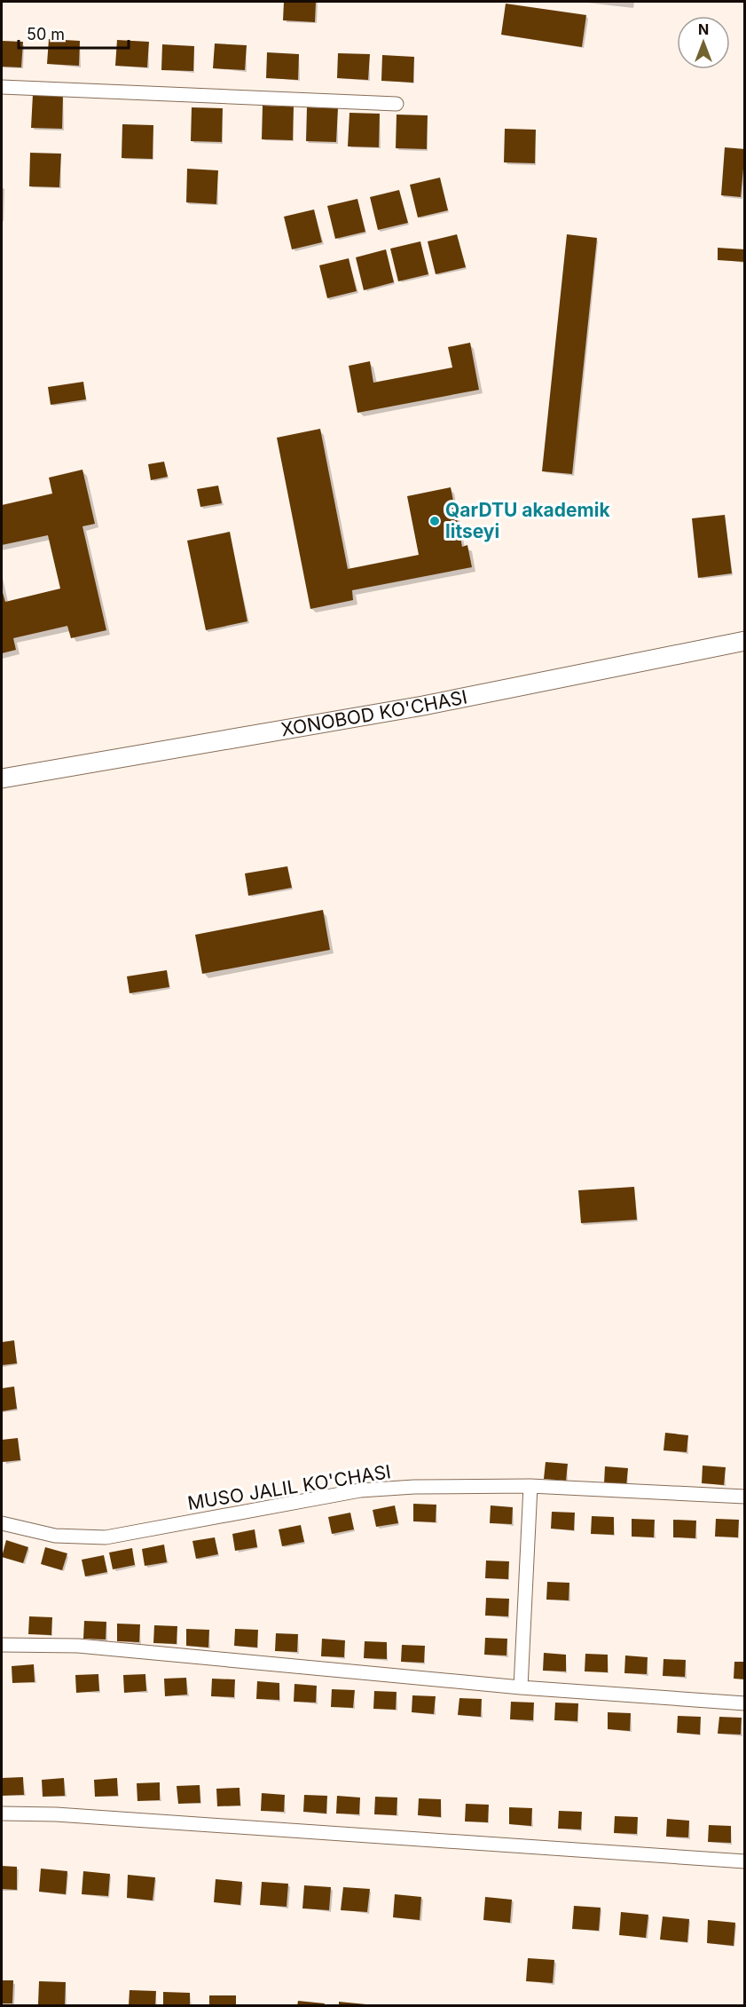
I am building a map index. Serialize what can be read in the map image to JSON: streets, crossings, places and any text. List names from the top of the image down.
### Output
{
  "streets": {
    "main road": ["XONOBOD KO'CHASI"],
    "street": ["MUSO JALIL KO'CHASI"]
  },
  "places": ["QarDTU akademik litseyi"],
  "scale_bar": "50 m",
  "north": "top"
}
